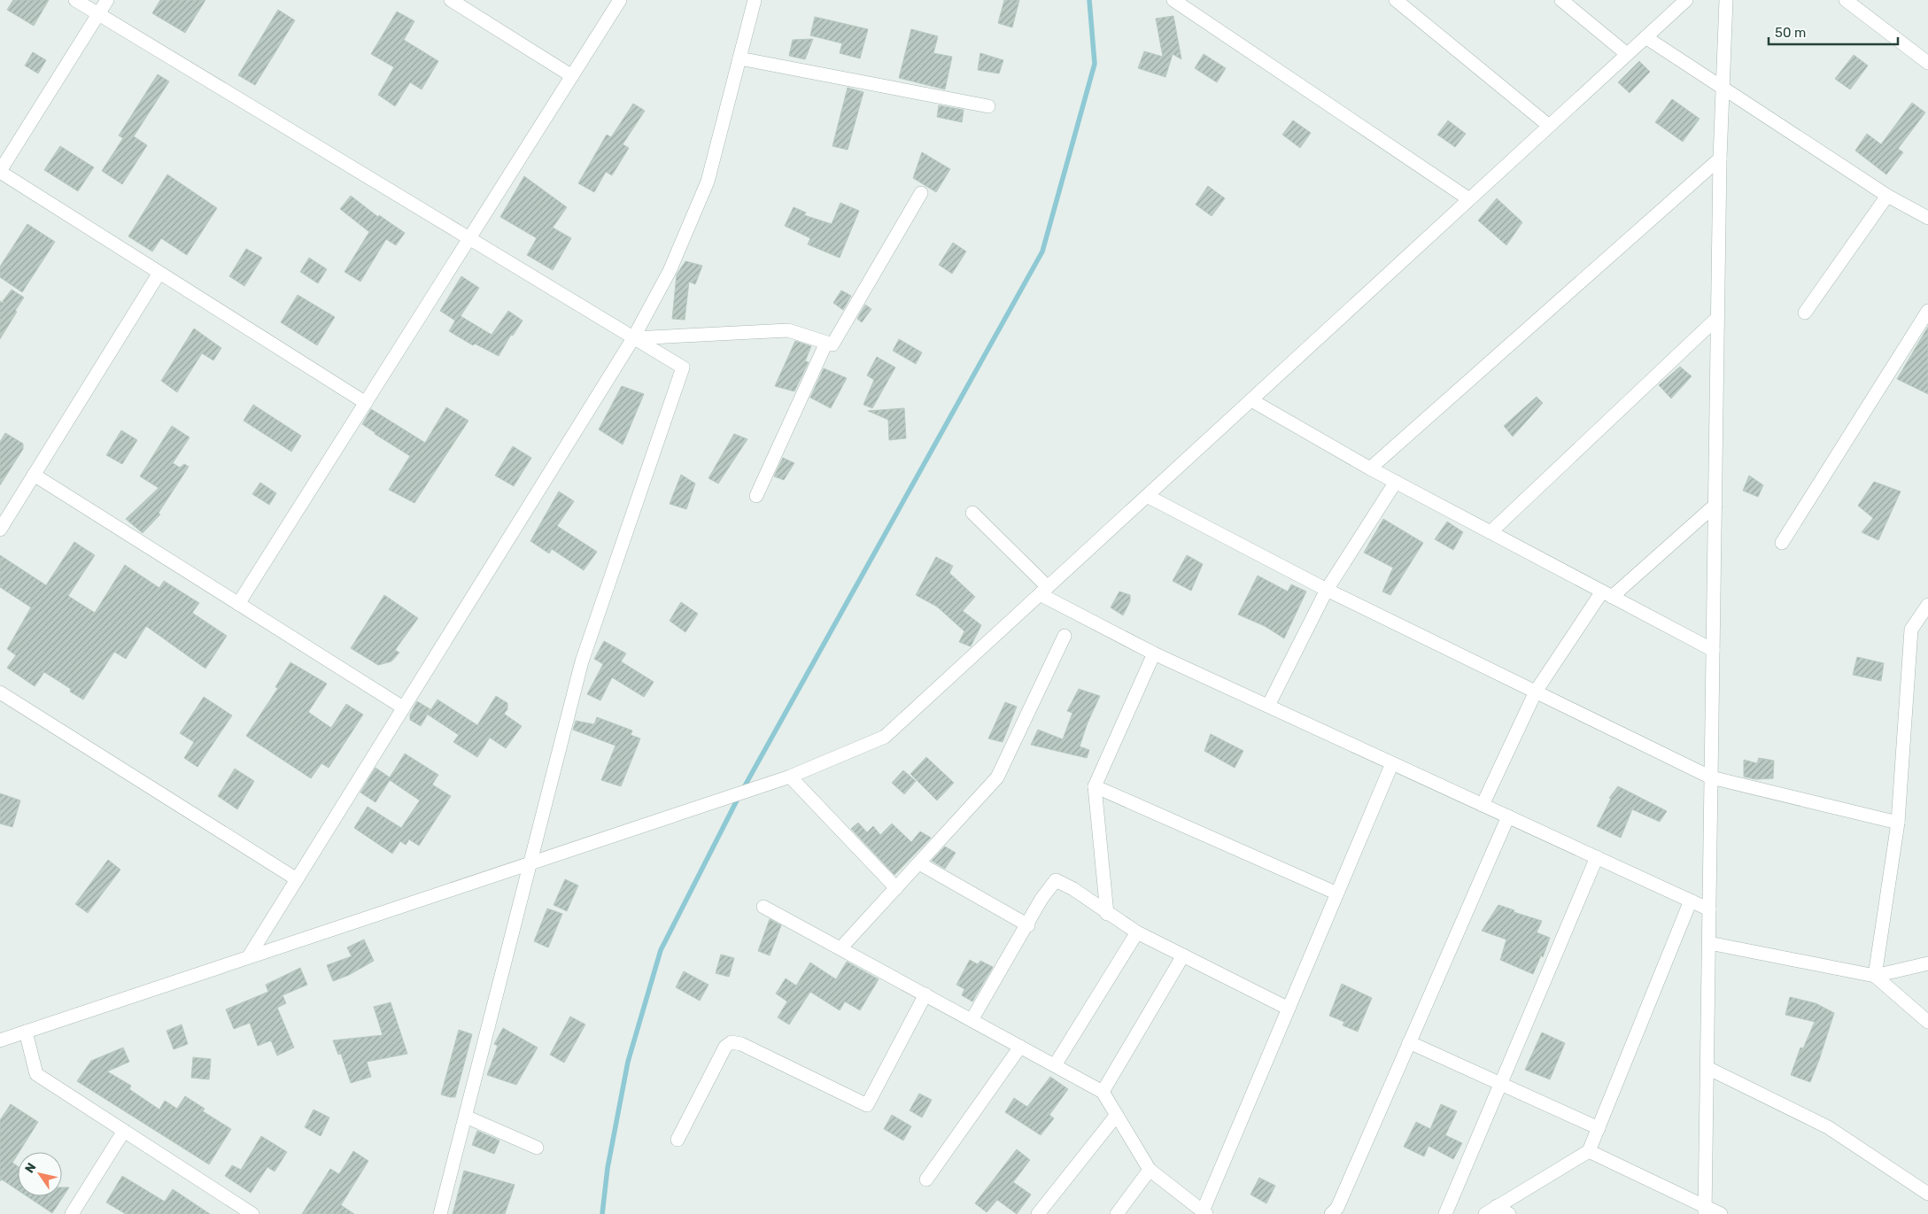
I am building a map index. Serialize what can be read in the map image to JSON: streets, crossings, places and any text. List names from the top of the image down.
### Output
{
  "scale_bar": "50 m",
  "north": "top left"
}
